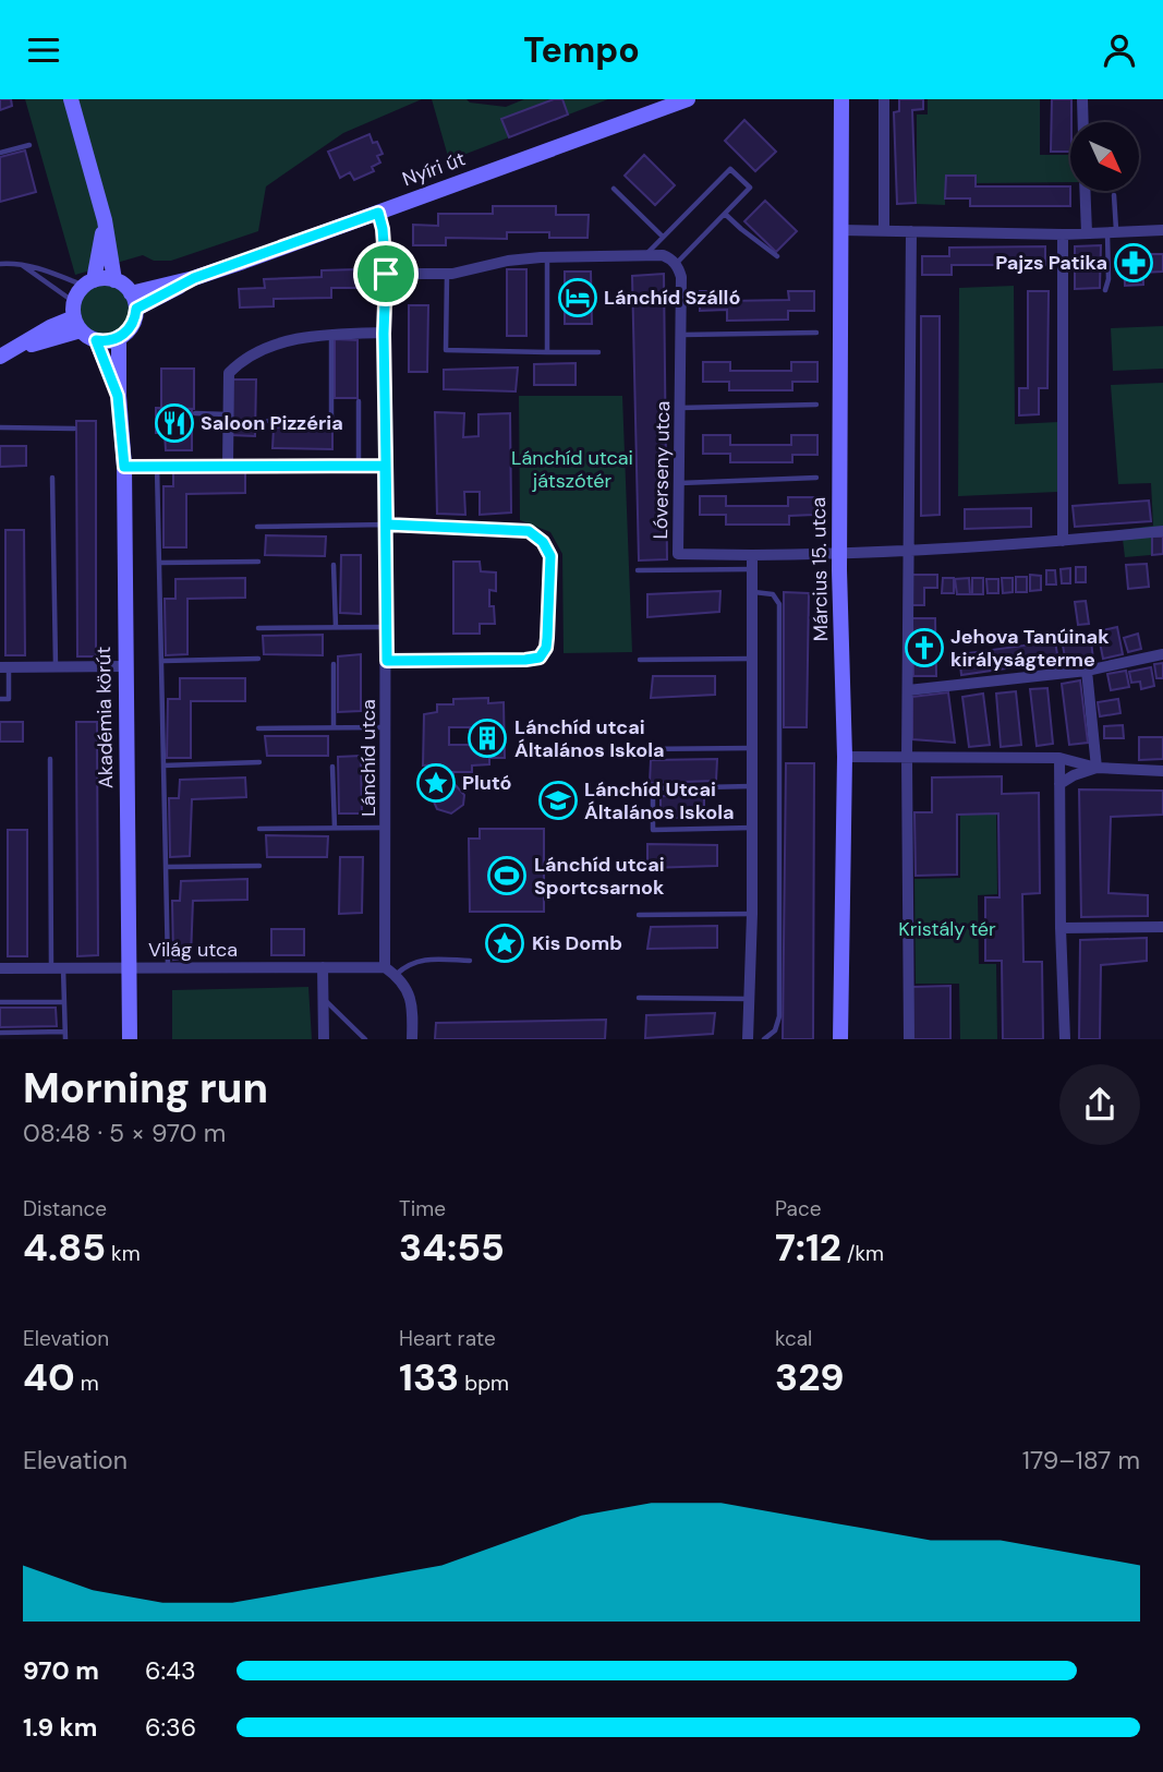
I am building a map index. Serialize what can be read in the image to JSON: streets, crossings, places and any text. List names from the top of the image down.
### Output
{
  "streets": {
    "street": [
      "Nyíri út",
      "Lóverseny utca",
      "Március 15. utca",
      "Akadémia körút",
      "Lánchíd utca",
      "Világ utca"
    ]
  },
  "crossings": [
    ["Nyíri út", "Akadémia körút"],
    ["Nyíri út", "Lánchíd utca"],
    ["Akadémia körút", "Világ utca"],
    ["Lánchíd utca", "Világ utca"]
  ],
  "parks": ["Lánchíd utcai játszótér", "Kristály tér"],
  "places": {
    "pharmacy": ["Pajzs Patika"],
    "hotel": ["Lánchíd Szálló"],
    "restaurant": ["Saloon Pizzéria"],
    "church": ["Jehova Tanúinak királyságterme"],
    "building": ["Lánchíd utcai Általános Iskola"],
    "place": ["Plutó", "Kis Domb"],
    "school or university": ["Lánchíd Utcai Általános Iskola"],
    "sports": ["Lánchíd utcai Sportcsarnok"]
  },
  "north": "bottom right",
  "page": {
    "header": "Tempo",
    "heading": ["Morning run", "08:48 · 5 × 970 m"],
    "stats": [
      ["Distance", "4.85 km"],
      ["Time", "34:55"],
      ["Pace", "7:12 /km"],
      ["Elevation", "40 m"],
      ["Heart rate", "133 bpm"],
      ["kcal", "329"]
    ],
    "chart": ["Elevation", "179–187 m"],
    "list": [
      {
        "name": "970 m",
        "note": "6:43"
      },
      {
        "name": "1.9 km",
        "note": "6:36"
      }
    ]
  }
}
